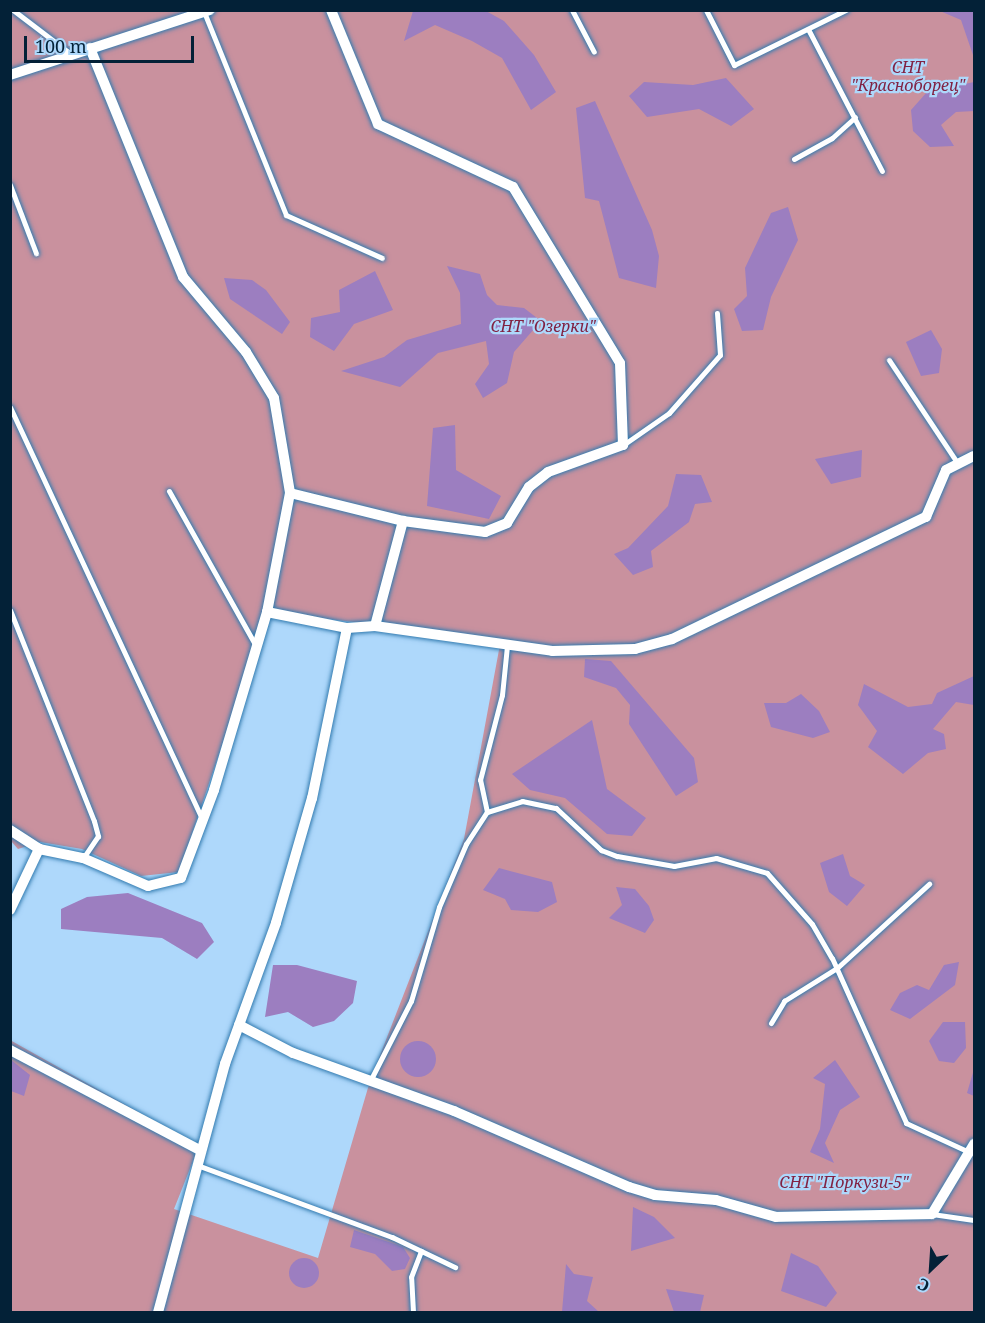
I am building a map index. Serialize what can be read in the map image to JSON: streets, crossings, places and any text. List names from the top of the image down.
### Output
{
  "parks": ["СНТ \"Красноборец\"", "СНТ \"Озерки\"", "СНТ \"Поркузи-5\""],
  "scale_bar": "100 m",
  "north": "bottom left"
}
